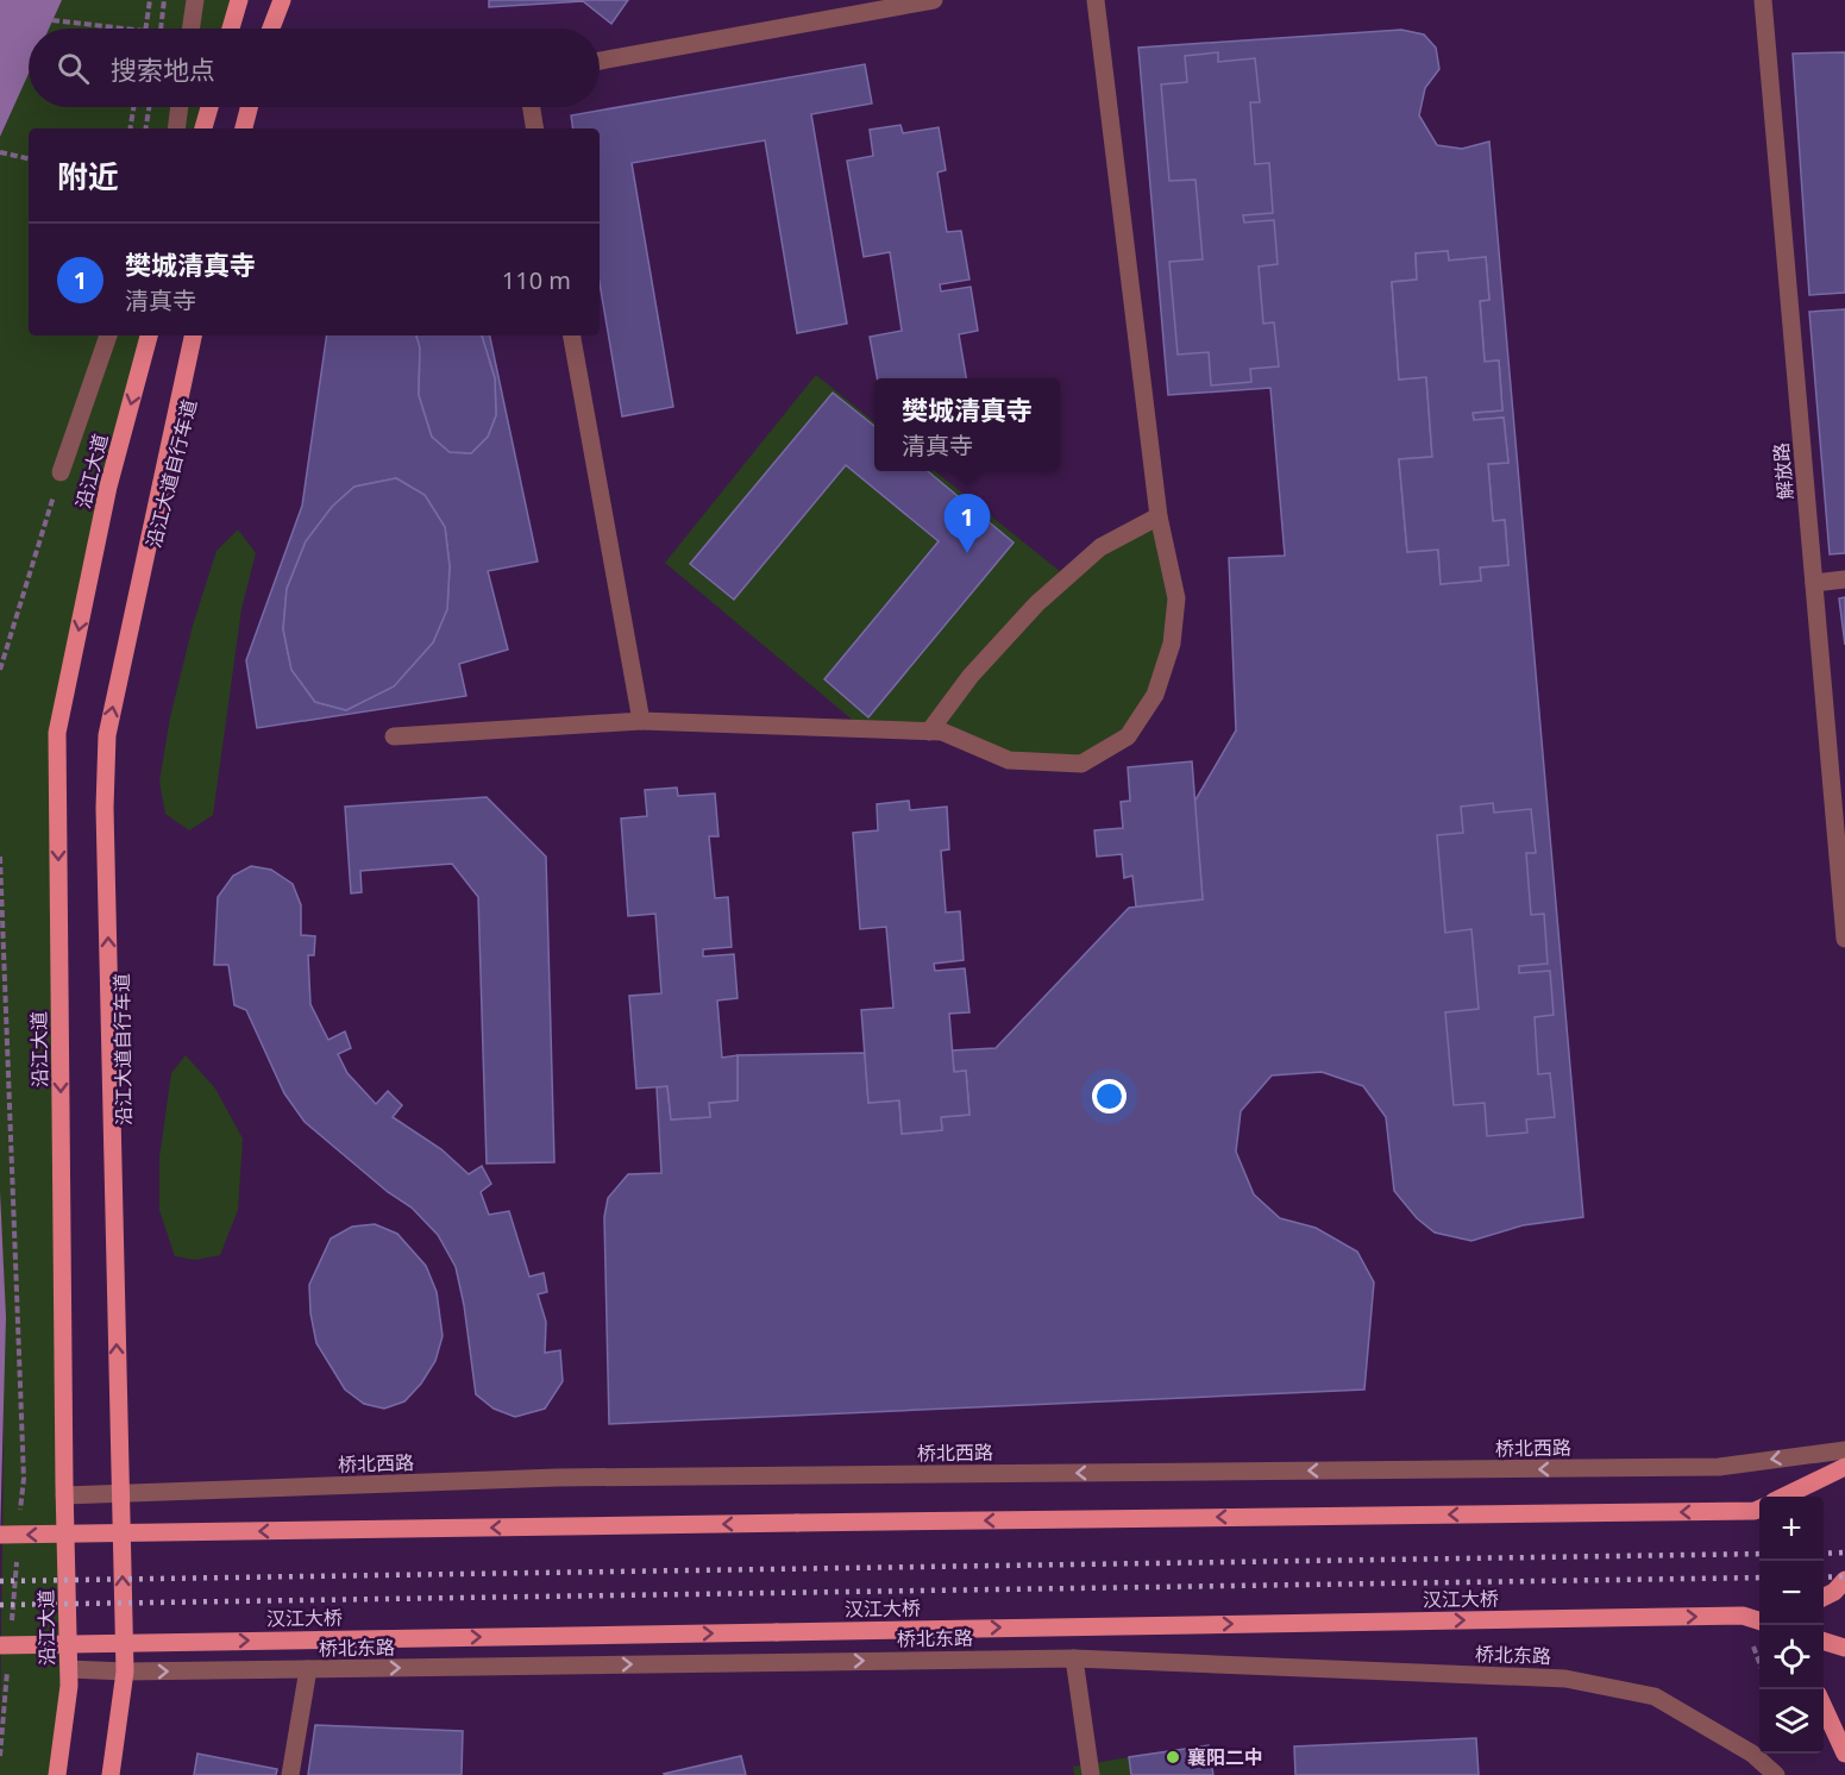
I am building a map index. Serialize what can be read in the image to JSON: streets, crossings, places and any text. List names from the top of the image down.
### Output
{
  "streets": {
    "main road": ["沿江大道", "汉江大桥"],
    "street": ["解放路", "桥北西路", "桥北东路"]
  },
  "crossings": [
    ["沿江大道", "桥北西路"],
    ["沿江大道", "桥北东路"]
  ],
  "one_way": ["桥北西路", "桥北东路"],
  "places": ["襄阳二中"],
  "page": {
    "search": "搜索地点",
    "heading": "附近",
    "list": [
      {
        "mark": "1",
        "name": "樊城清真寺",
        "note": "清真寺",
        "value": "110 m"
      }
    ],
    "popup": ["樊城清真寺", "清真寺"],
    "pins": "1",
    "map_buttons": ["+", "−"]
  }
}
